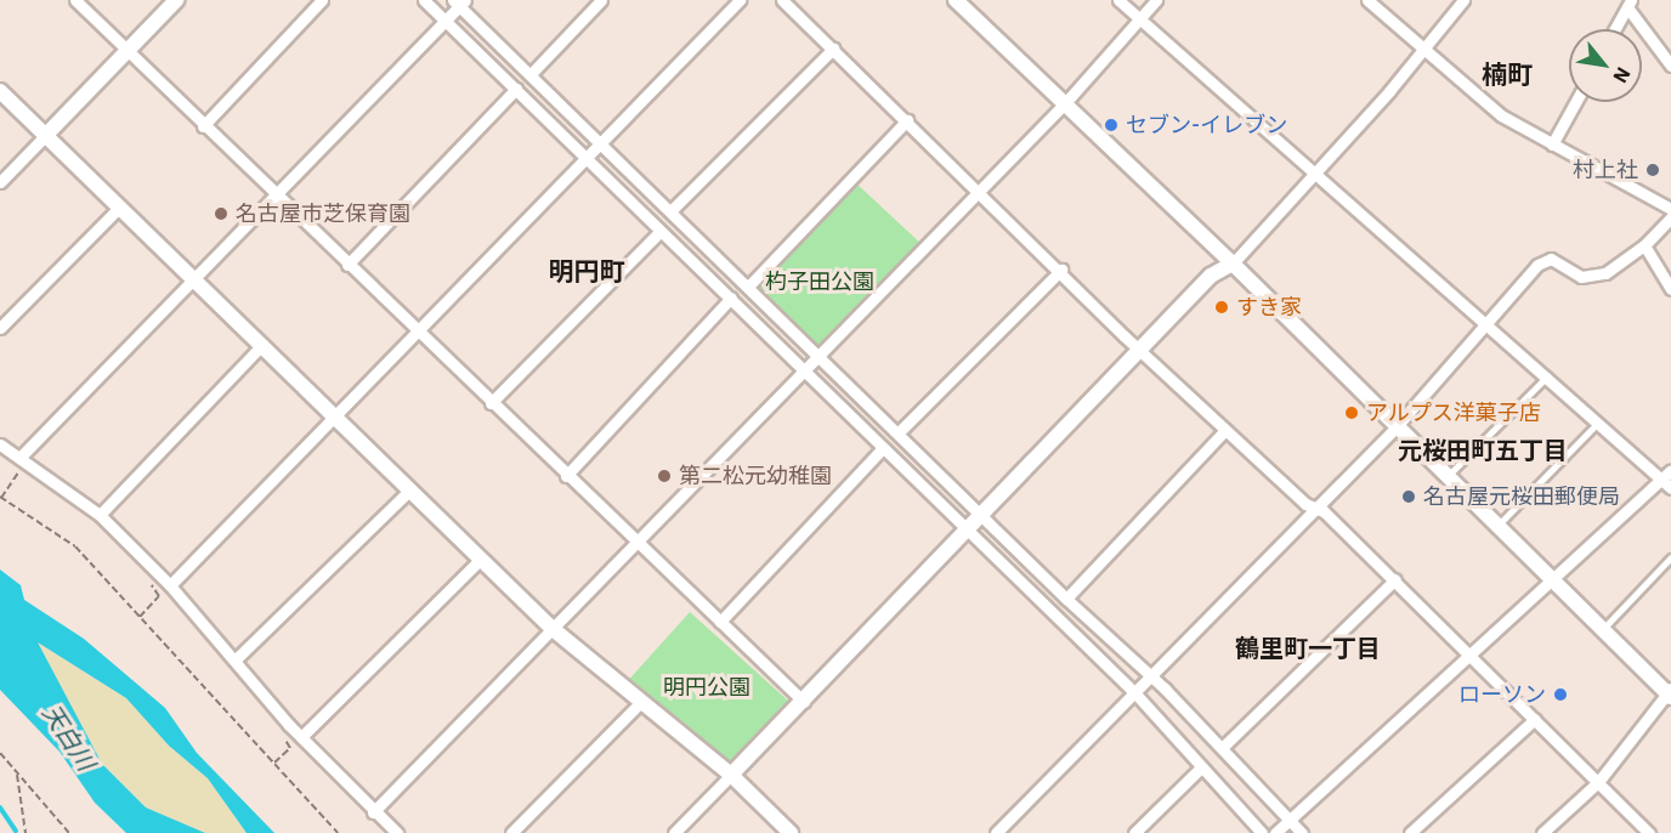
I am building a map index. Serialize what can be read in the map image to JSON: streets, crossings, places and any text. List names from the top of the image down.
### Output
{
  "districts": [
    "楠町",
    "明円町",
    "元桜田町五丁目",
    "鶴里町一丁目"
  ],
  "water": ["天白川"],
  "parks": ["杓子田公園", "明円公園"],
  "places": [
    "セブン-イレブン",
    "村上社",
    "名古屋市芝保育園",
    "すき家",
    "アルプス洋菓子店",
    "第二松元幼稚園",
    "名古屋元桜田郵便局",
    "ローソン"
  ],
  "north": "bottom right"
}
